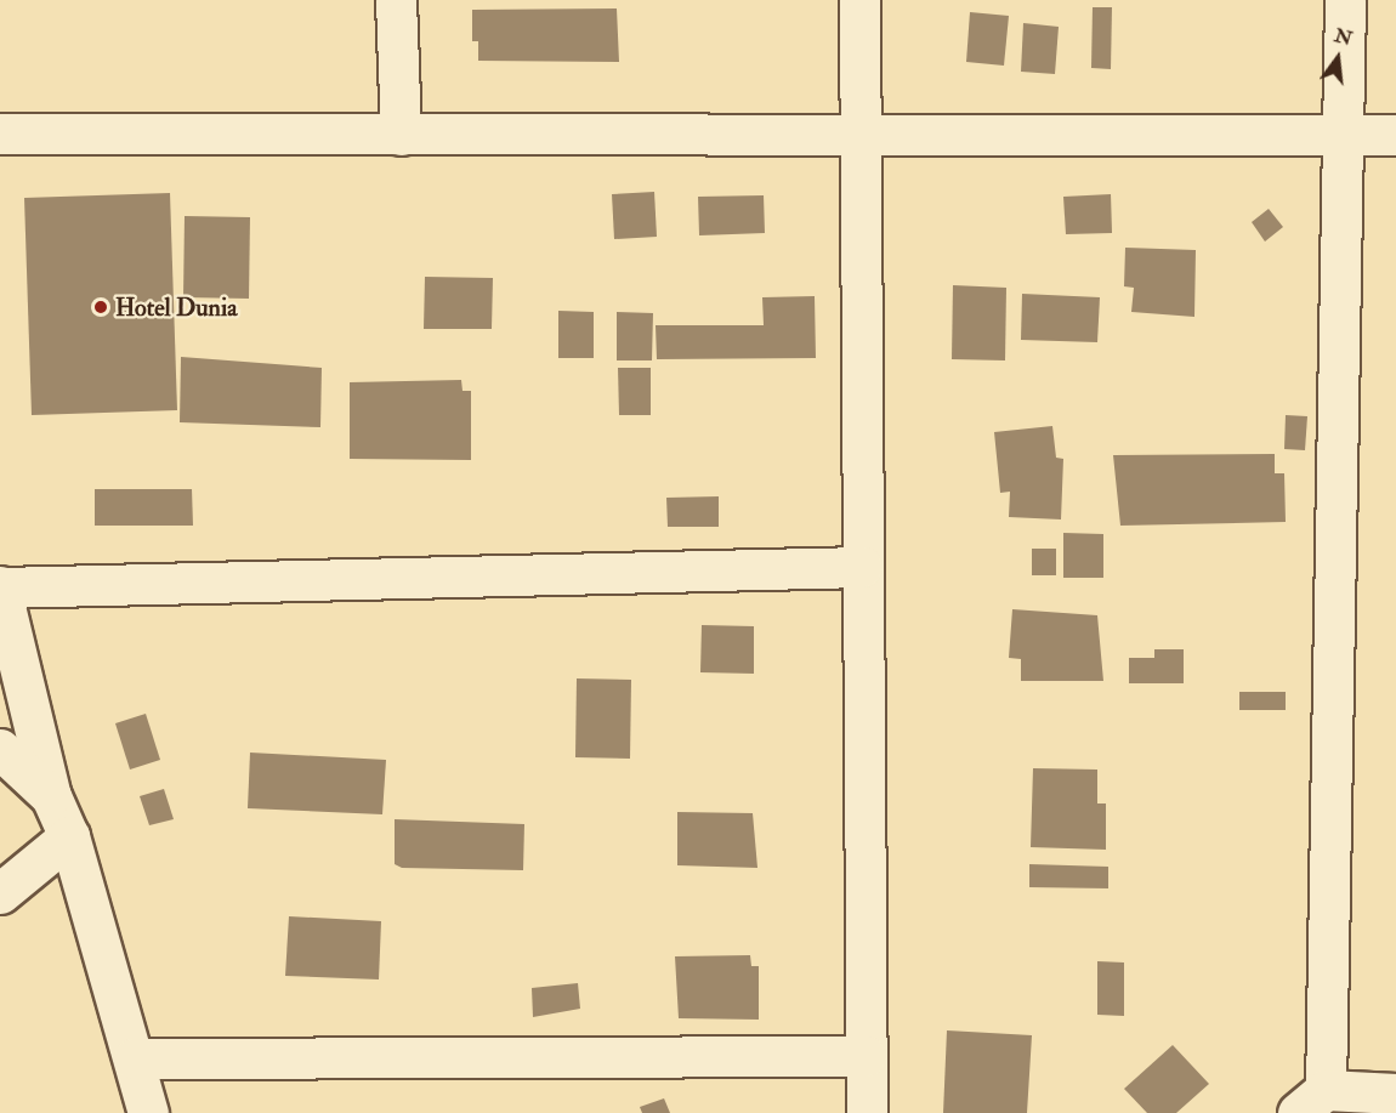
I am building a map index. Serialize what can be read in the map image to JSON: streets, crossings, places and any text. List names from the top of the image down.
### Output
{
  "places": ["Hotel Dunia"],
  "north": "top"
}
